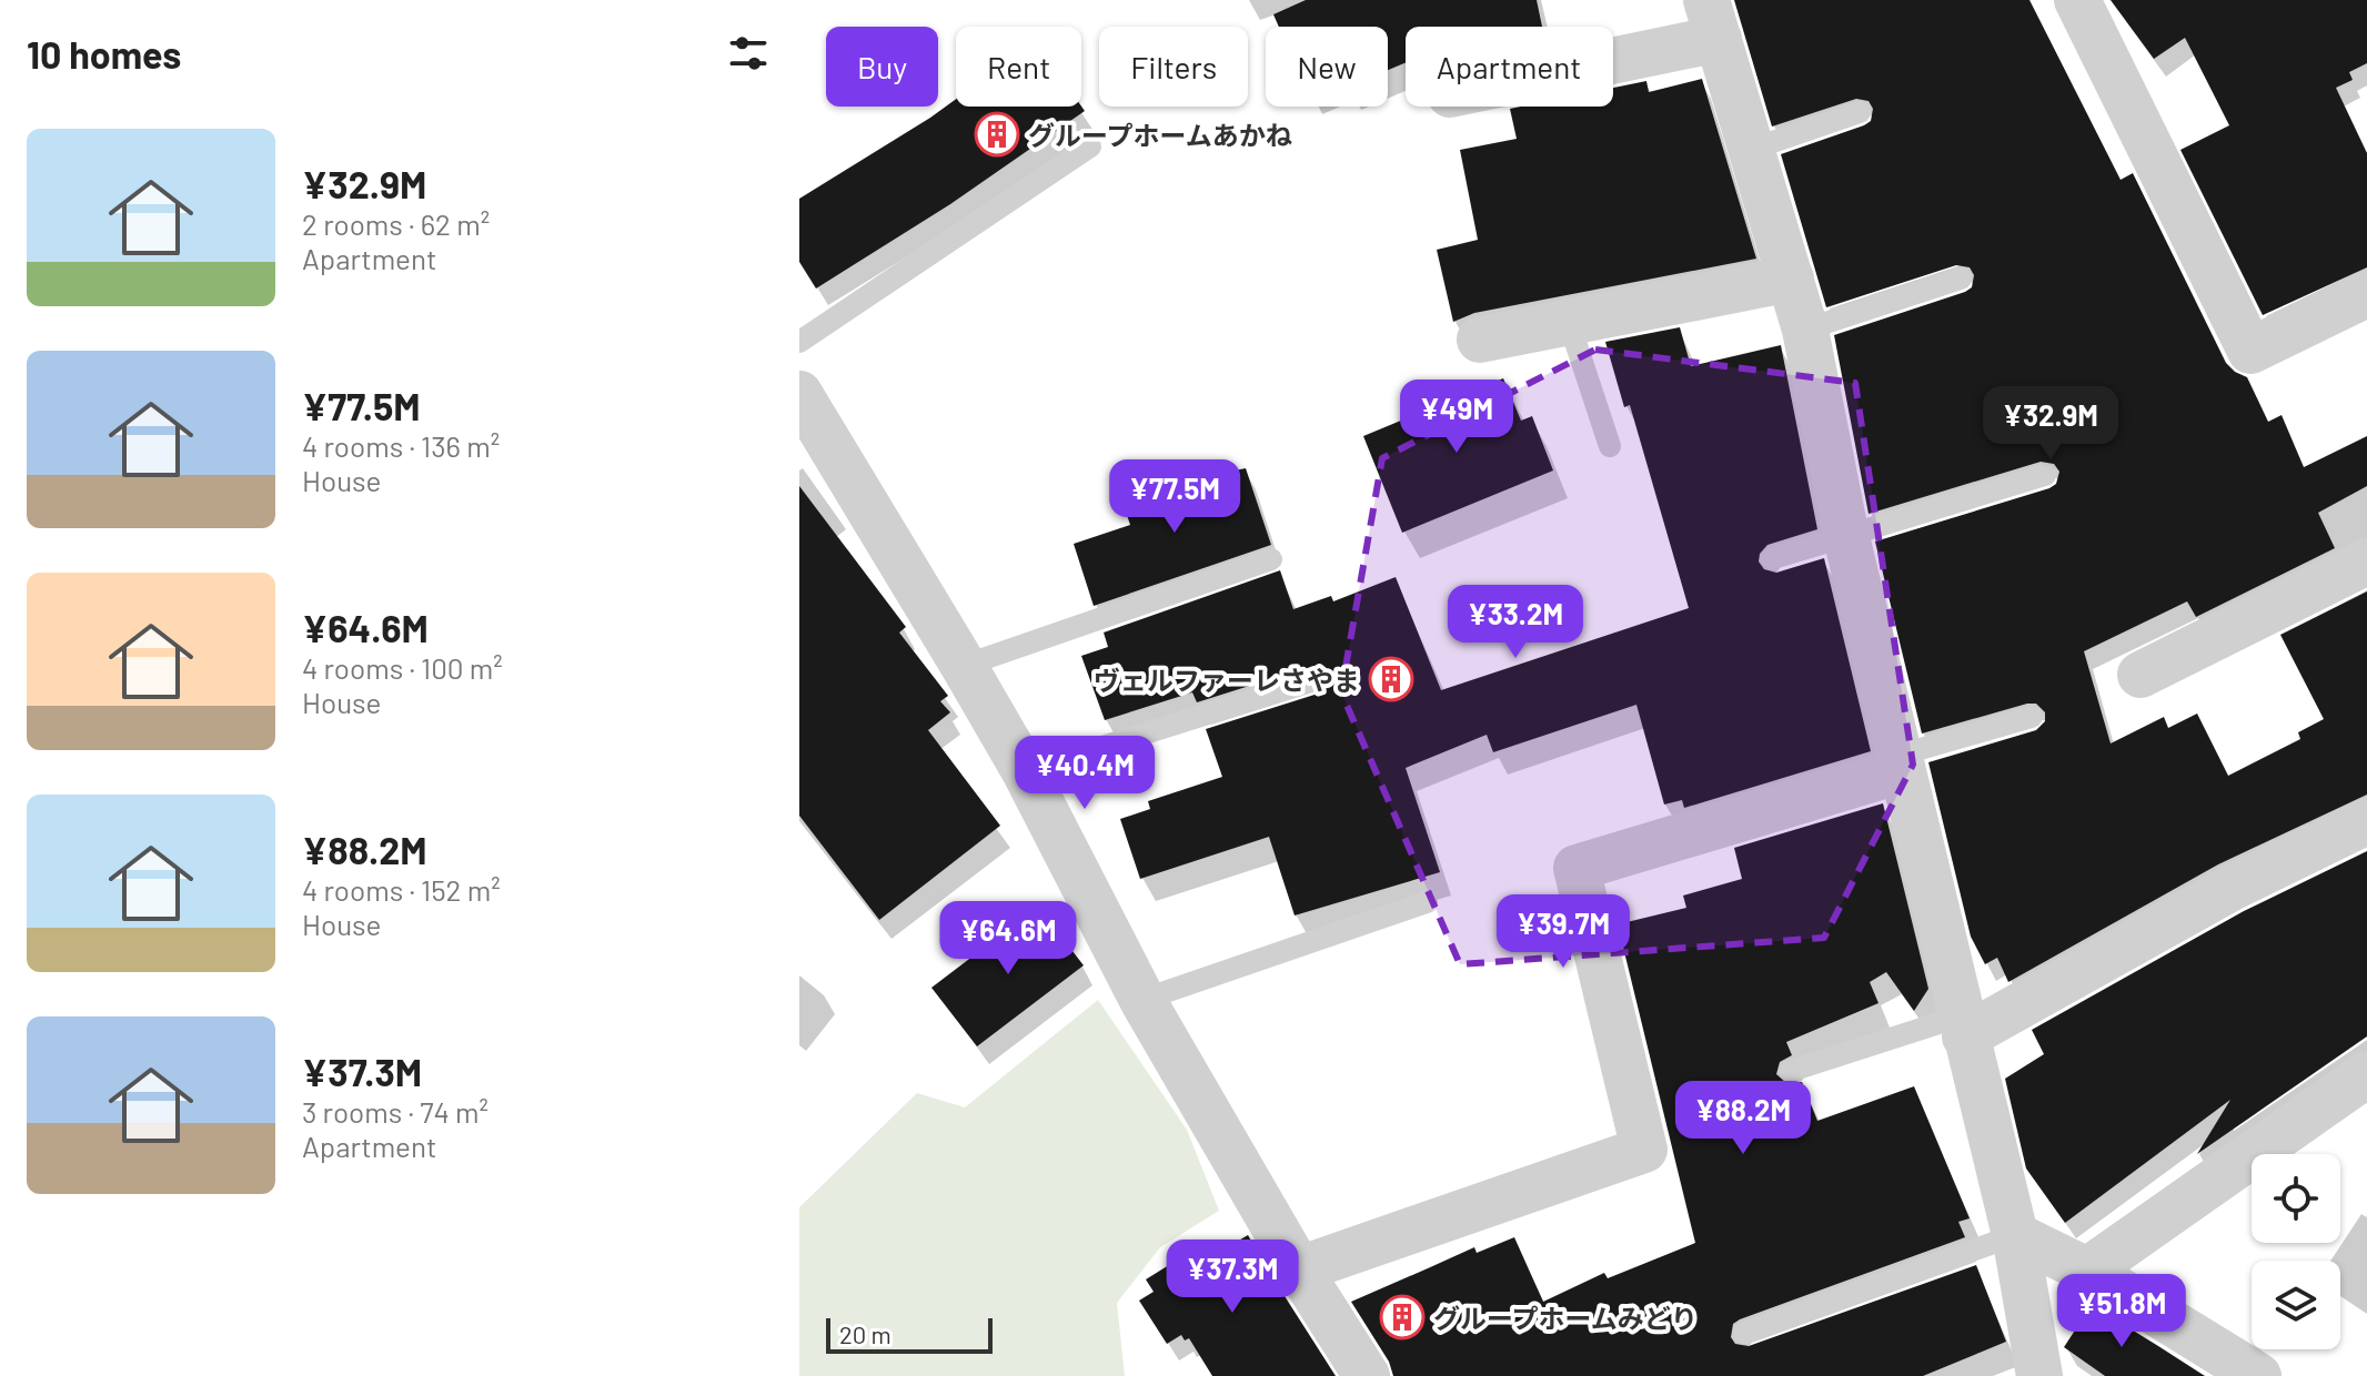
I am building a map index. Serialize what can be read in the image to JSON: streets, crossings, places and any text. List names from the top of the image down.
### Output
{
  "places": {
    "building": ["グループホームあかね", "ヴェルファーレさやま", "グループホームみどり"]
  },
  "scale_bar": "20 m",
  "page": {
    "heading": "10 homes",
    "chip": [
      "Buy",
      "Rent",
      "Filters",
      "New",
      "Apartment"
    ],
    "list": [
      {
        "name": "¥32.9M",
        "note": "2 rooms · 62 m² · Apartment"
      },
      {
        "name": "¥77.5M",
        "note": "4 rooms · 136 m² · House"
      },
      {
        "name": "¥64.6M",
        "note": "4 rooms · 100 m² · House"
      },
      {
        "name": "¥88.2M",
        "note": "4 rooms · 152 m² · House"
      },
      {
        "name": "¥37.3M",
        "note": "3 rooms · 74 m² · Apartment"
      }
    ],
    "price": [
      "¥49M",
      "¥32.9M",
      "¥77.5M",
      "¥33.2M",
      "¥40.4M",
      "¥39.7M",
      "¥64.6M",
      "¥88.2M",
      "¥37.3M",
      "¥51.8M"
    ],
    "scale": "20 m"
  }
}
